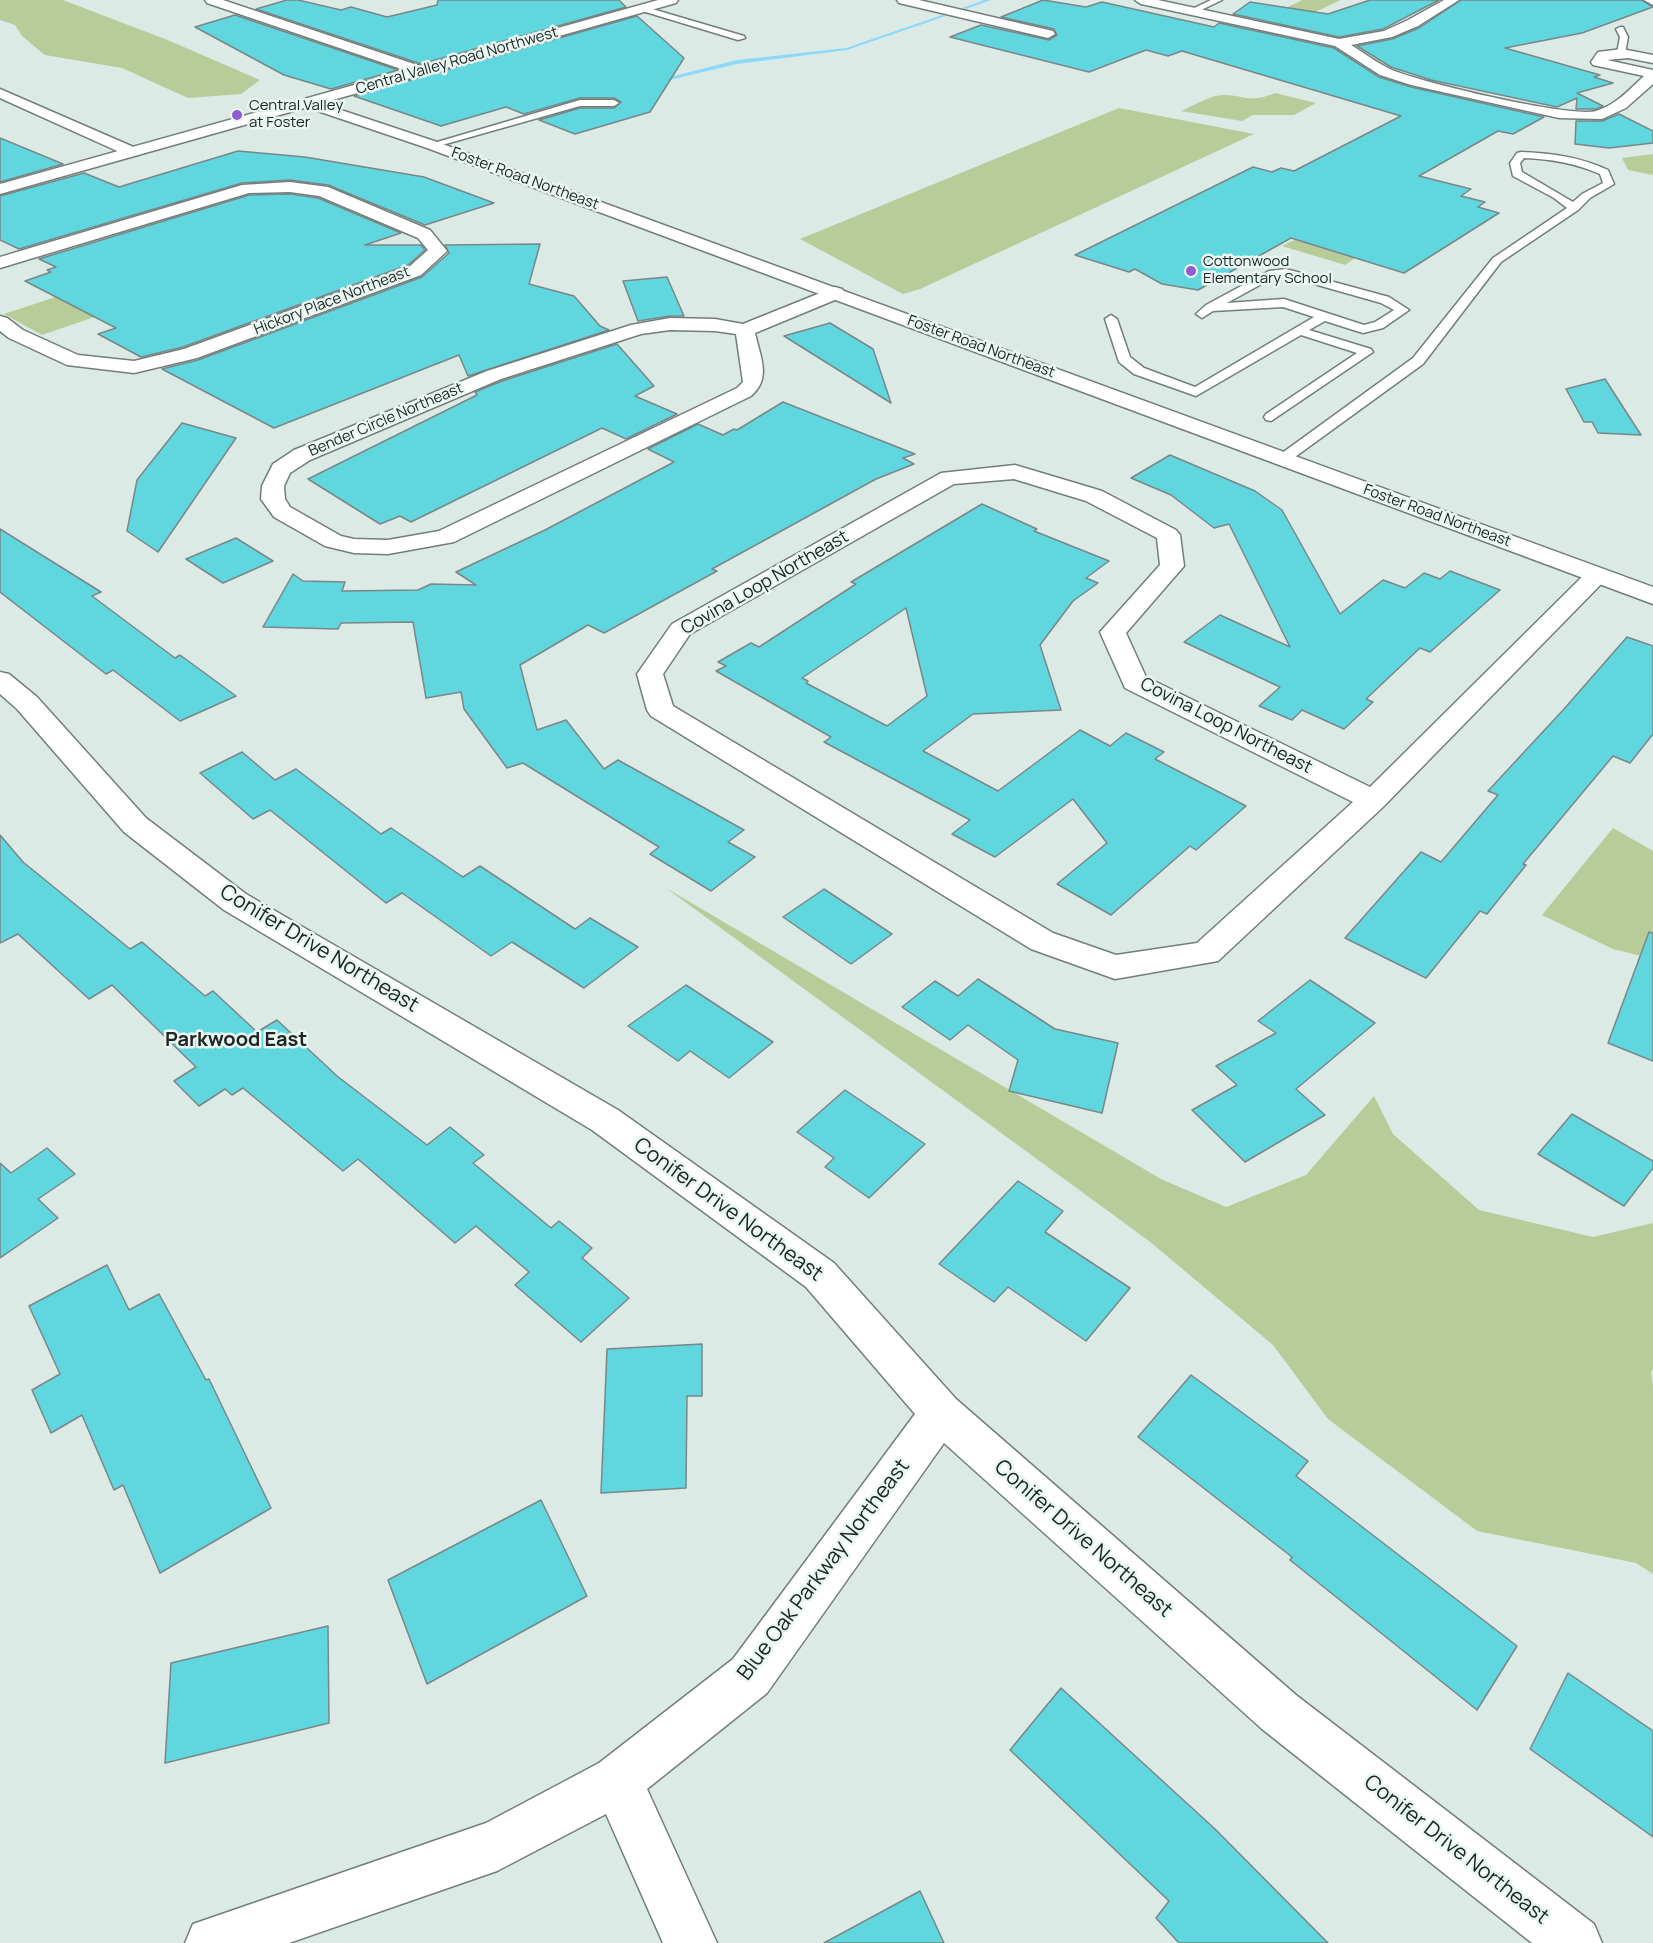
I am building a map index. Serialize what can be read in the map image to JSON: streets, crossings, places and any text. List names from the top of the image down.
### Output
{
  "streets": {
    "street": [
      "Central Valley Road Northwest",
      "Foster Road Northeast",
      "Hickory Place Northeast",
      "Bender Circle Northeast",
      "Covina Loop Northeast",
      "Conifer Drive Northeast",
      "Blue Oak Parkway Northeast"
    ]
  },
  "crossings": [
    ["Central Valley Road Northwest", "Foster Road Northeast"],
    ["Foster Road Northeast", "Covina Loop Northeast"],
    ["Conifer Drive Northeast", "Blue Oak Parkway Northeast"]
  ],
  "districts": ["Parkwood East"],
  "places": ["Central Valley at Foster", "Cottonwood Elementary School"]
}
